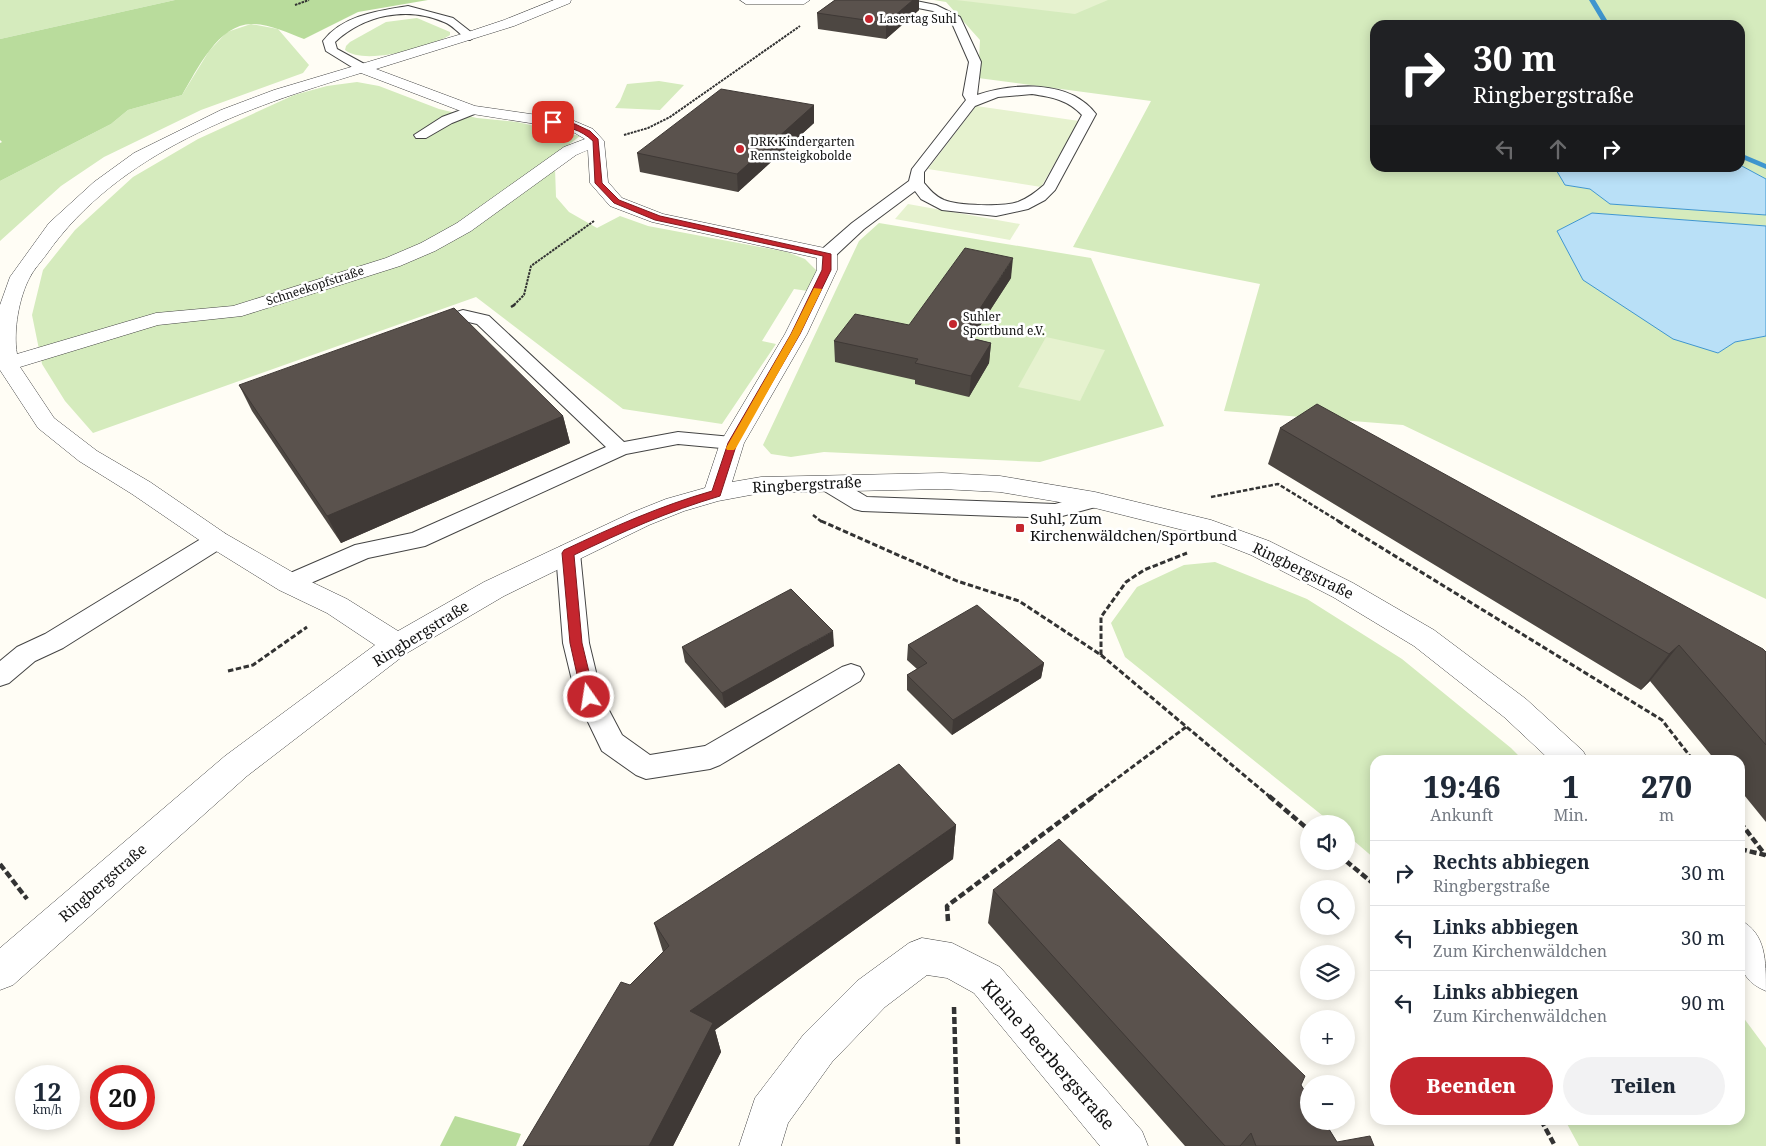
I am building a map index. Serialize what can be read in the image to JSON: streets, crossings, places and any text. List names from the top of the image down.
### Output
{
  "streets": {
    "street": ["Schneekopfstraße", "Ringbergstraße", "Kleine Beerbergstraße"]
  },
  "places": {
    "other": ["Lasertag Suhl", "DRK Kindergarten Rennsteigkobolde", "Suhler Sportbund e.V."],
    "transit": ["Suhl, Zum Kirchenwäldchen/Sportbund"]
  },
  "page": {
    "turn": ["30 m", "Ringbergstraße"],
    "eta": [
      "19:46",
      "Ankunft",
      "1",
      "Min.",
      "270",
      "m"
    ],
    "map_buttons": ["+", "−"],
    "list": [
      {
        "name": "Rechts abbiegen",
        "note": "Ringbergstraße",
        "value": "30 m"
      },
      {
        "name": "Links abbiegen",
        "note": "Zum Kirchenwäldchen",
        "value": "30 m"
      },
      {
        "name": "Links abbiegen",
        "note": "Zum Kirchenwäldchen",
        "value": "90 m"
      }
    ],
    "buttons": ["Beenden", "Teilen"],
    "speed": "12 km/h",
    "limit": "20"
  }
}
